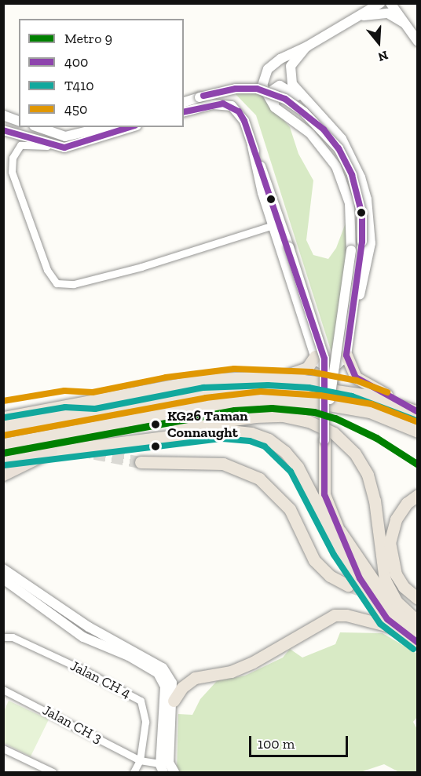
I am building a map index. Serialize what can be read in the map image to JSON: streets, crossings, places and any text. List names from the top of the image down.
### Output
{
  "streets": {
    "street": ["Jalan CH 4", "Jalan CH 3"]
  },
  "crossings": [
    ["Jalan CH 4", "Jalan CH 3"]
  ],
  "places": ["KG26 Taman Connaught"],
  "lines": [
    "transit line 400",
    "transit line 450",
    "transit line T410",
    "metro line 9"
  ],
  "legend": [
    "Metro 9",
    "400",
    "T410",
    "450"
  ],
  "scale_bar": "100 m",
  "north": "bottom"
}
